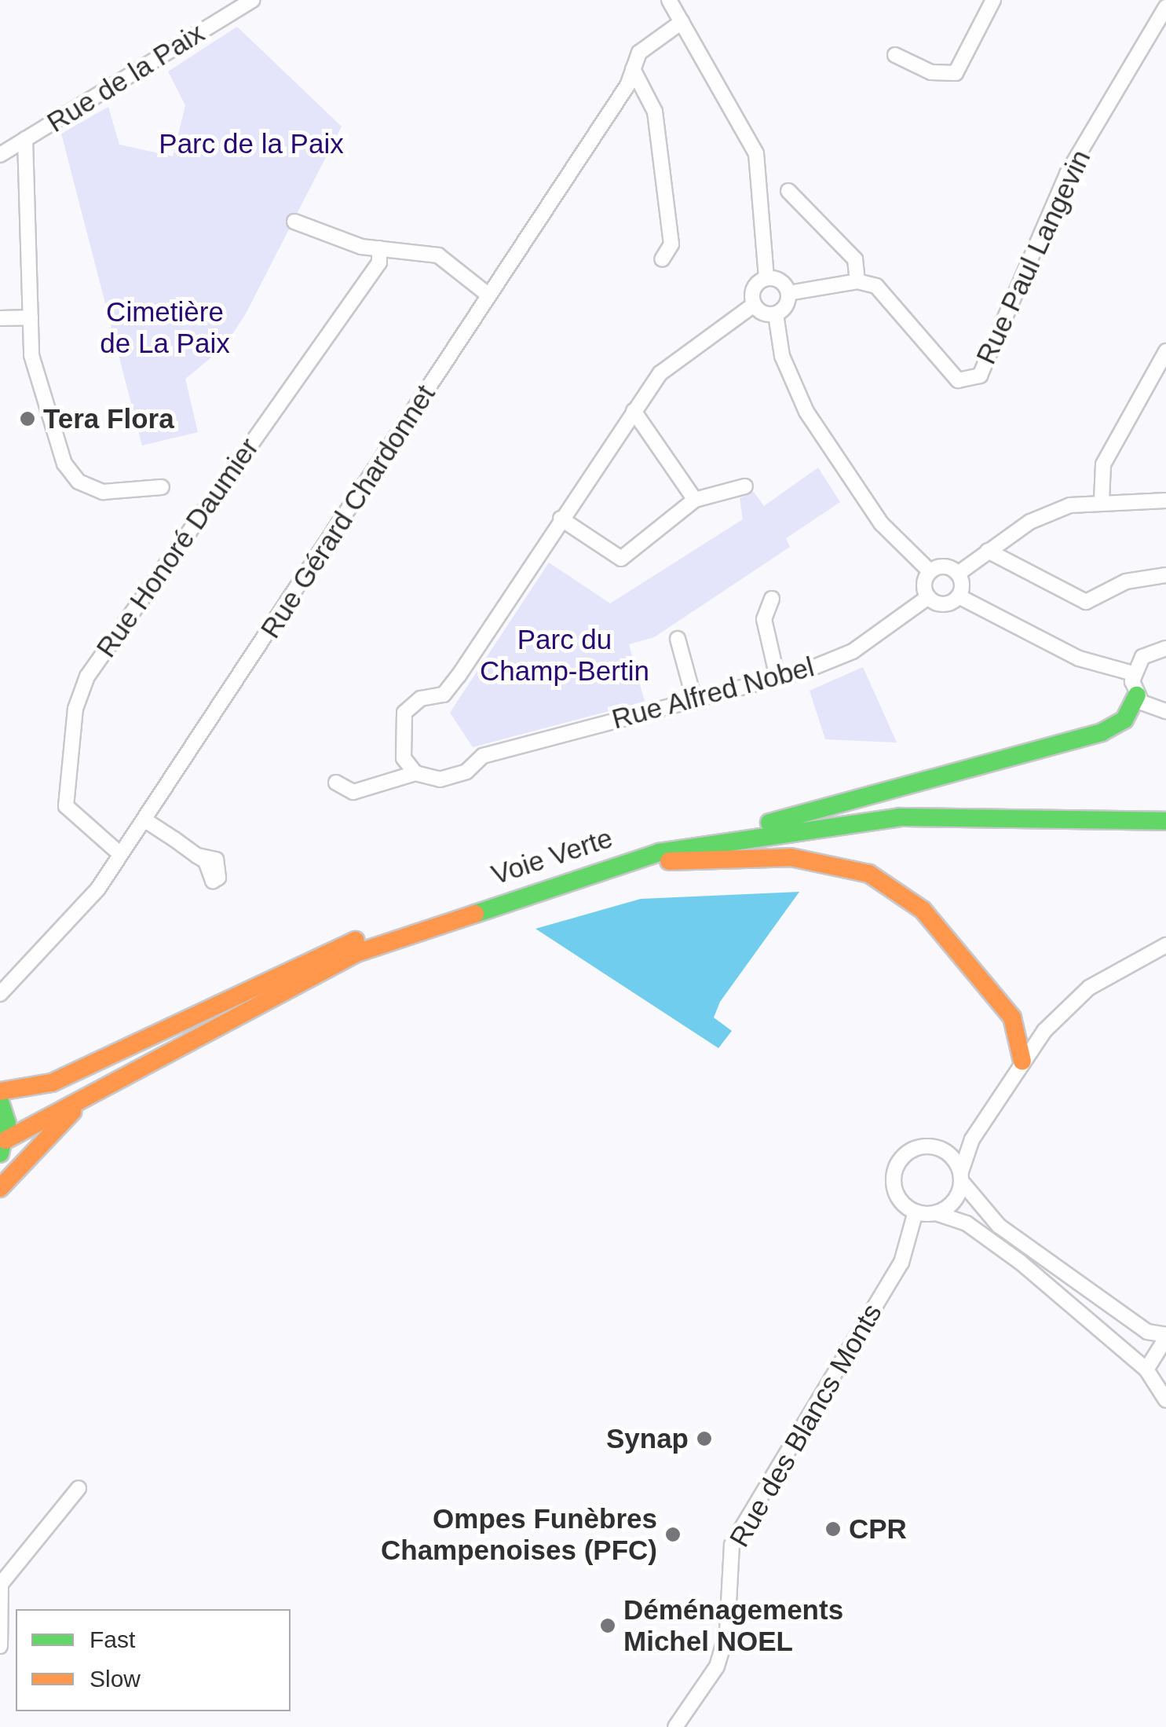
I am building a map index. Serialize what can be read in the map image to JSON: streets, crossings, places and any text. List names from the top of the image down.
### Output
{
  "streets": {
    "main road": ["Voie Verte"],
    "street": [
      "Rue de la Paix",
      "Rue Paul Langevin",
      "Rue Gérard Chardonnet",
      "Rue Honoré Daumier",
      "Rue Alfred Nobel",
      "Rue des Blancs Monts"
    ]
  },
  "crossings": [
    ["Rue Gérard Chardonnet", "Rue Honoré Daumier"]
  ],
  "parks": ["Parc de la Paix", "Cimetière de La Paix", "Parc du Champ-Bertin"],
  "places": [
    "Tera Flora",
    "Synap",
    "CPR",
    "Ompes Funèbres Champenoises (PFC)",
    "Déménagements Michel NOEL"
  ],
  "legend": ["Fast", "Slow"]
}
